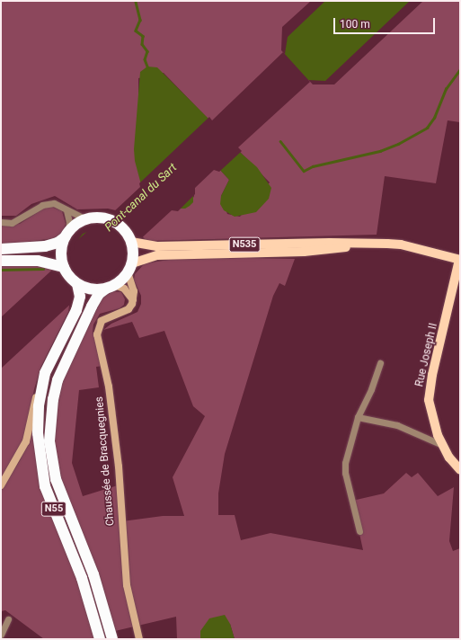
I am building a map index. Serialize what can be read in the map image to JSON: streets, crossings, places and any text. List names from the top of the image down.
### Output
{
  "streets": {
    "highway": ["N55"],
    "main road": ["N535", "Rue Joseph II"],
    "street": ["Chaussée de Bracquegnies"]
  },
  "crossings": [
    ["N535", "Rue Joseph II"],
    ["N535", "N55"]
  ],
  "water": ["Pont-canal du Sart"],
  "scale_bar": "100 m"
}
